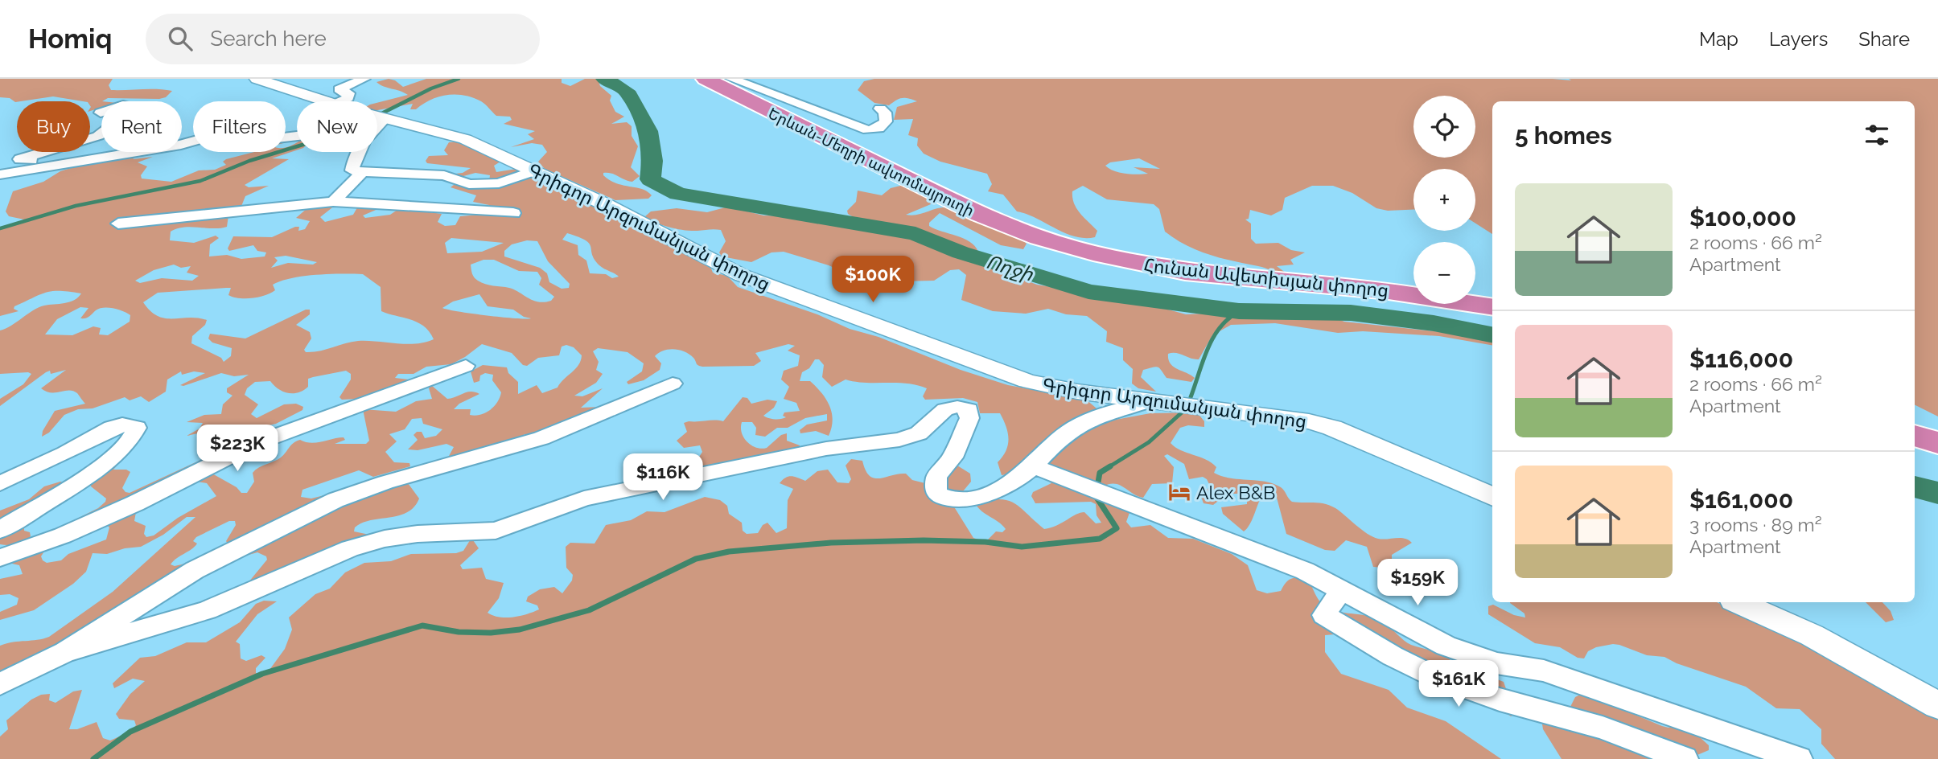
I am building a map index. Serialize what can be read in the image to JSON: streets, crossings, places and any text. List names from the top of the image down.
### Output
{
  "streets": {
    "highway": ["Երևան-Մեղրի ավտոմայրուղի", "Հունան Ավետիսյան փողոց"],
    "street": ["Գրիգոր Արզումանյան փողոց"]
  },
  "crossings": [
    ["Երևան-Մեղրի ավտոմայրուղի", "Հունան Ավետիսյան փողոց"]
  ],
  "water": ["Ողջի"],
  "places": {
    "hotel": ["Alex B&B"]
  },
  "page": {
    "header": "Homiq",
    "search": "Search here",
    "nav": ["Map", "Layers", "Share"],
    "map_buttons": ["+", "−"],
    "chip": [
      "Buy",
      "Rent",
      "Filters",
      "New"
    ],
    "heading": "5 homes",
    "list": [
      {
        "name": "$100,000",
        "note": "2 rooms · 66 m² · Apartment"
      },
      {
        "name": "$116,000",
        "note": "2 rooms · 66 m² · Apartment"
      },
      {
        "name": "$161,000",
        "note": "3 rooms · 89 m² · Apartment"
      }
    ],
    "price": [
      "$100K",
      "$223K",
      "$116K",
      "$159K",
      "$161K"
    ]
  }
}
